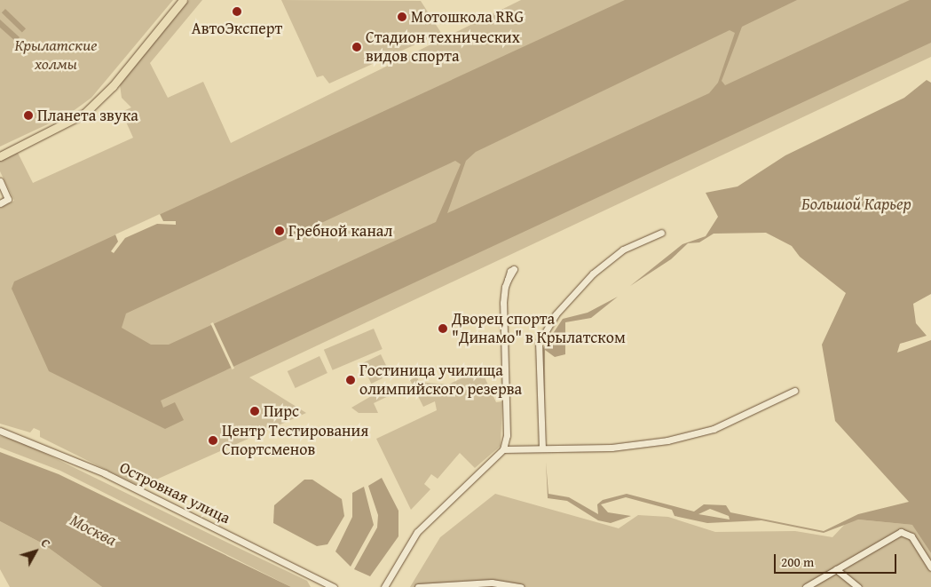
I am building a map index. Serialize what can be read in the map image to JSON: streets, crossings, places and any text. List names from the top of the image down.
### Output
{
  "streets": {
    "street": ["Островная улица"]
  },
  "water": ["Большой Карьер", "Москва"],
  "parks": ["Крылатские холмы"],
  "places": [
    "АвтоЭксперт",
    "Мотошкола RRG",
    "Стадион технических видов спорта",
    "Планета звука",
    "Гребной канал",
    "Дворец спорта \"Динамо\" в Крылатском",
    "Гостиница училища олимпийского резерва",
    "Пирс",
    "Центр Тестирования Спортсменов"
  ],
  "scale_bar": "200 m",
  "north": "top right"
}
